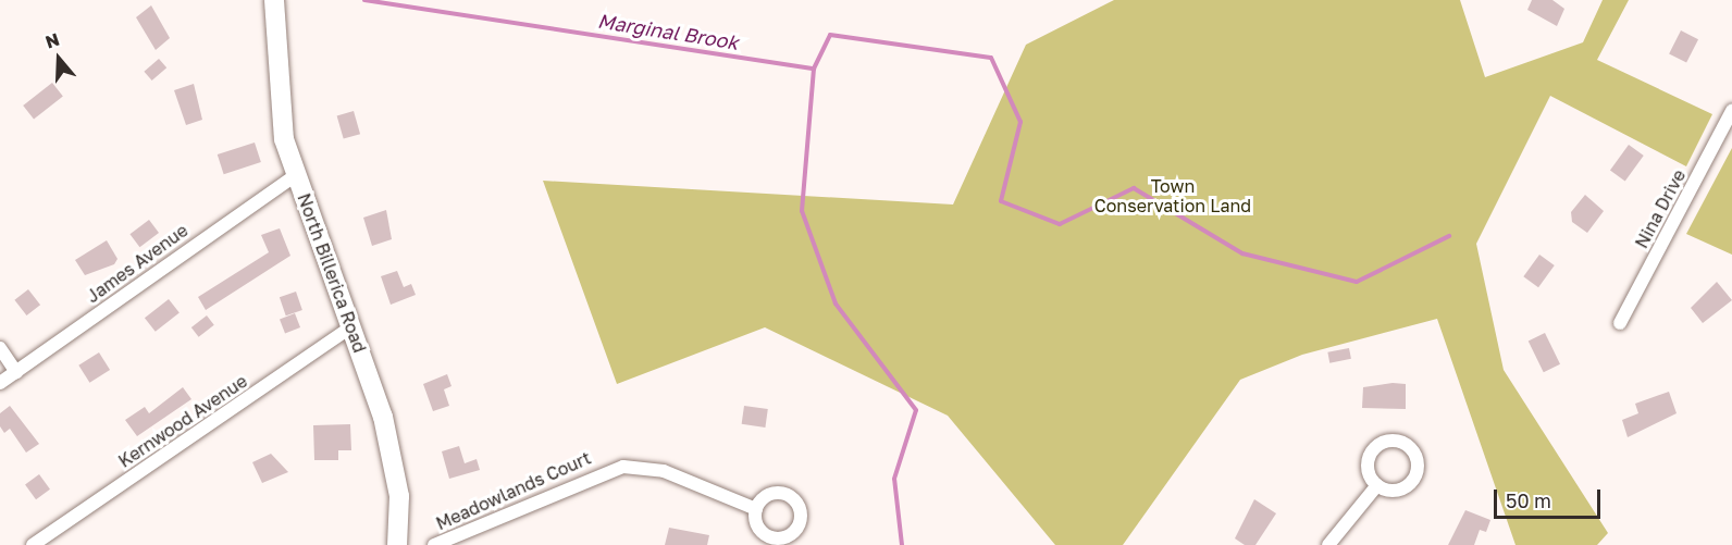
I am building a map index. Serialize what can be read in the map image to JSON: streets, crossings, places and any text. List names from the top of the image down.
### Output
{
  "streets": {
    "main road": ["North Billerica Road"],
    "street": [
      "Nina Drive",
      "James Avenue",
      "Kernwood Avenue",
      "Meadowlands Court"
    ]
  },
  "crossings": [
    ["James Avenue", "North Billerica Road"],
    ["North Billerica Road", "Kernwood Avenue"]
  ],
  "water": ["Marginal Brook"],
  "parks": ["Town Conservation Land"],
  "scale_bar": "50 m",
  "north": "top"
}
